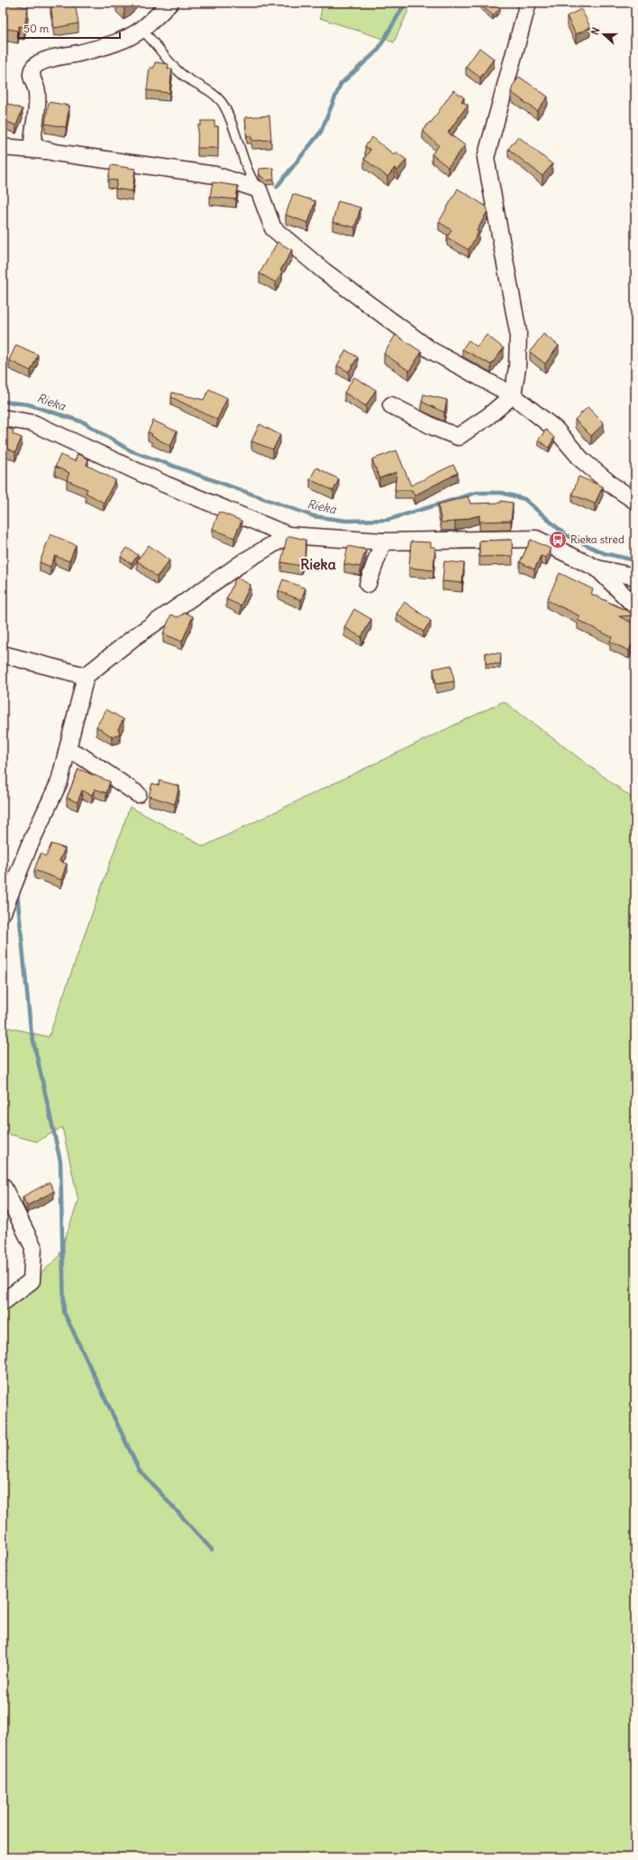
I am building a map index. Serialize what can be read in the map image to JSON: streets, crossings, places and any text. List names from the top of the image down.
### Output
{
  "districts": ["Rieka"],
  "water": ["Rieka"],
  "places": {
    "bus stop": ["Rieka stred"]
  },
  "scale_bar": "50 m",
  "north": "left"
}
